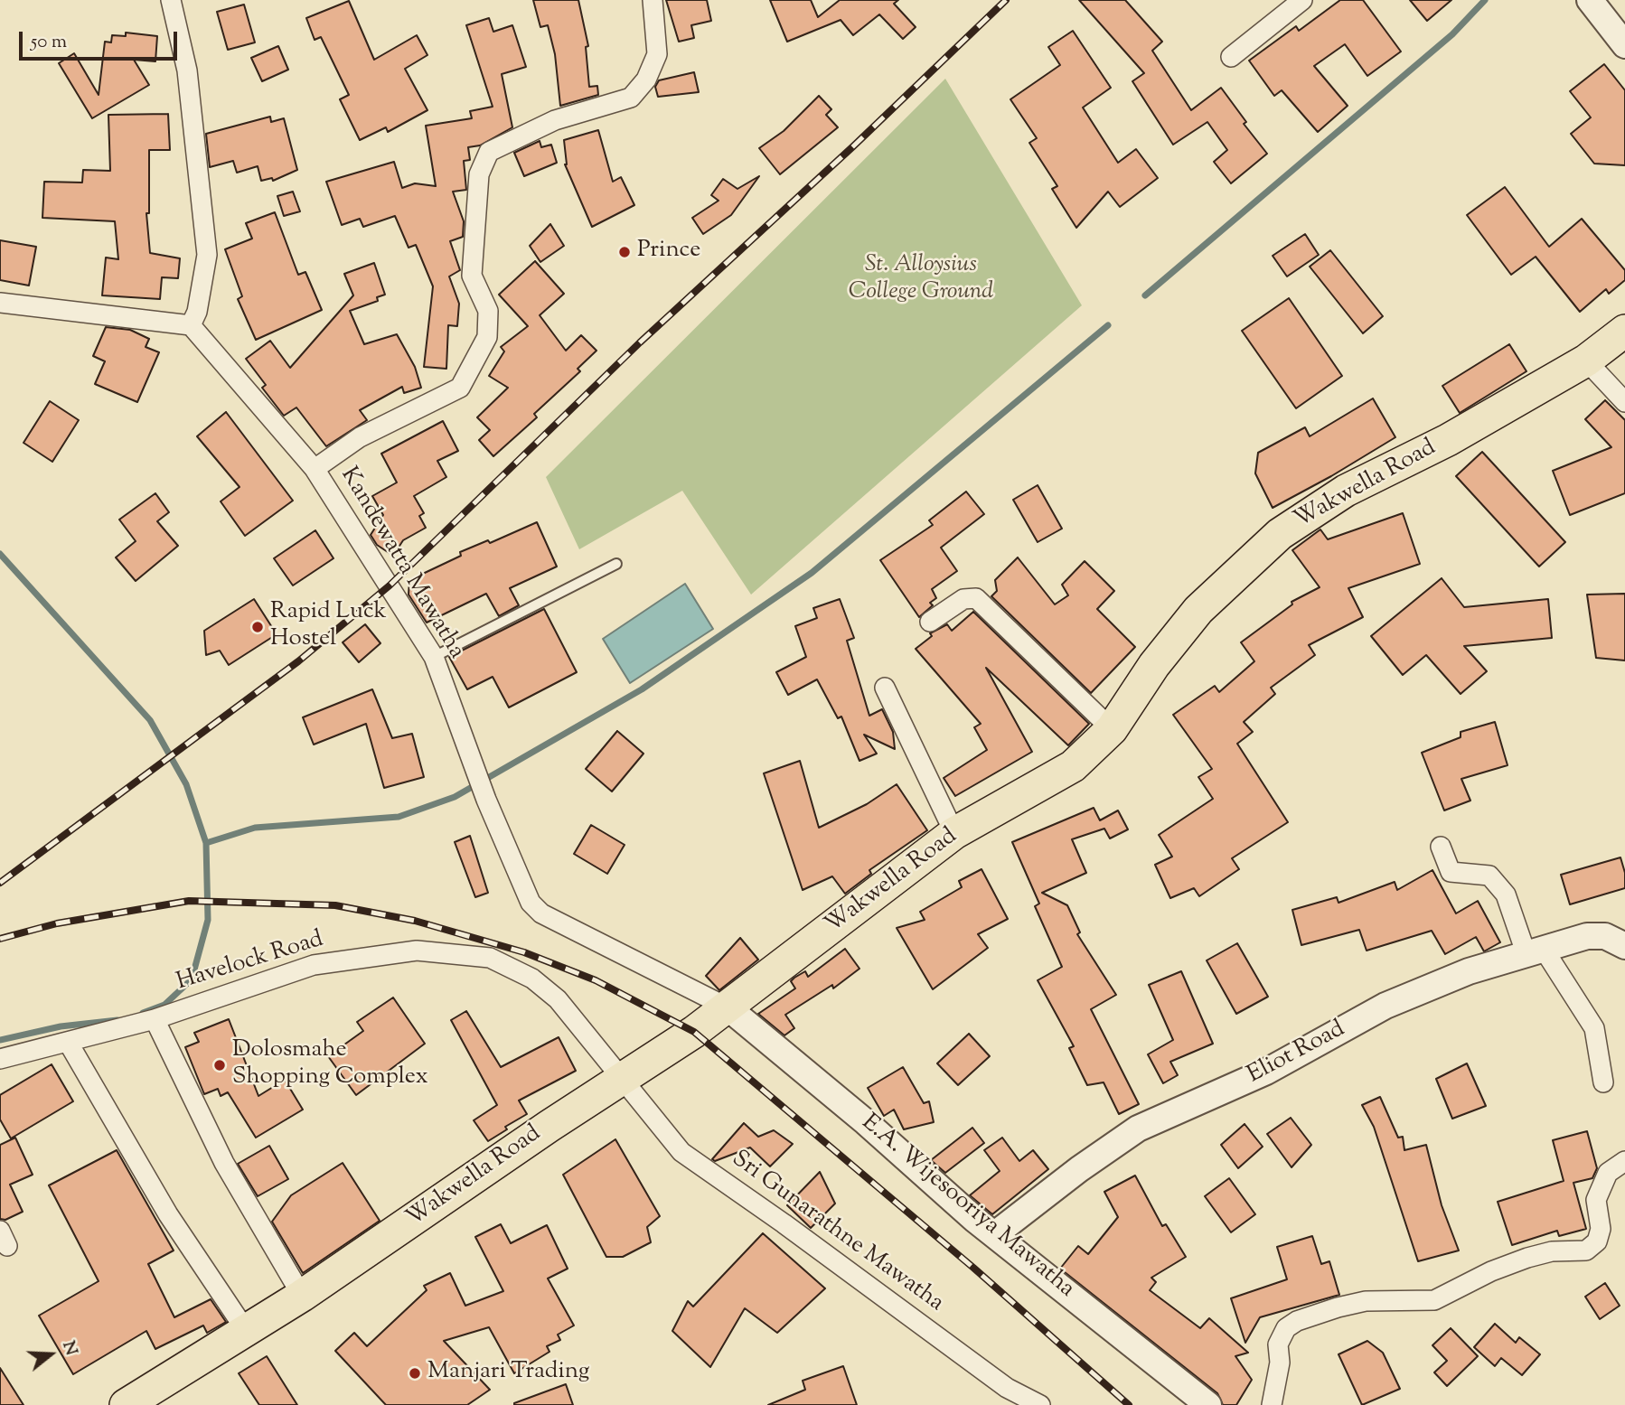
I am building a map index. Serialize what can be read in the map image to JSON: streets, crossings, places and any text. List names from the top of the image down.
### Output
{
  "streets": {
    "main road": ["Wakwella Road"],
    "street": [
      "Kandewatta Mawatha",
      "Havelock Road",
      "Eliot Road",
      "E.A. Wijesooriya Mawatha",
      "Sri Gunarathne Mawatha"
    ]
  },
  "crossings": [
    ["Wakwella Road", "Kandewatta Mawatha"],
    ["Wakwella Road", "Havelock Road"],
    ["Wakwella Road", "E.A. Wijesooriya Mawatha"],
    ["Wakwella Road", "Sri Gunarathne Mawatha"],
    ["Kandewatta Mawatha", "E.A. Wijesooriya Mawatha"],
    ["Havelock Road", "Sri Gunarathne Mawatha"],
    ["Eliot Road", "E.A. Wijesooriya Mawatha"]
  ],
  "parks": ["St. Alloysius College Ground"],
  "places": [
    "Prince",
    "Rapid Luck Hostel",
    "Dolosmahe Shopping Complex",
    "Manjari Trading"
  ],
  "scale_bar": "50 m",
  "north": "right"
}
